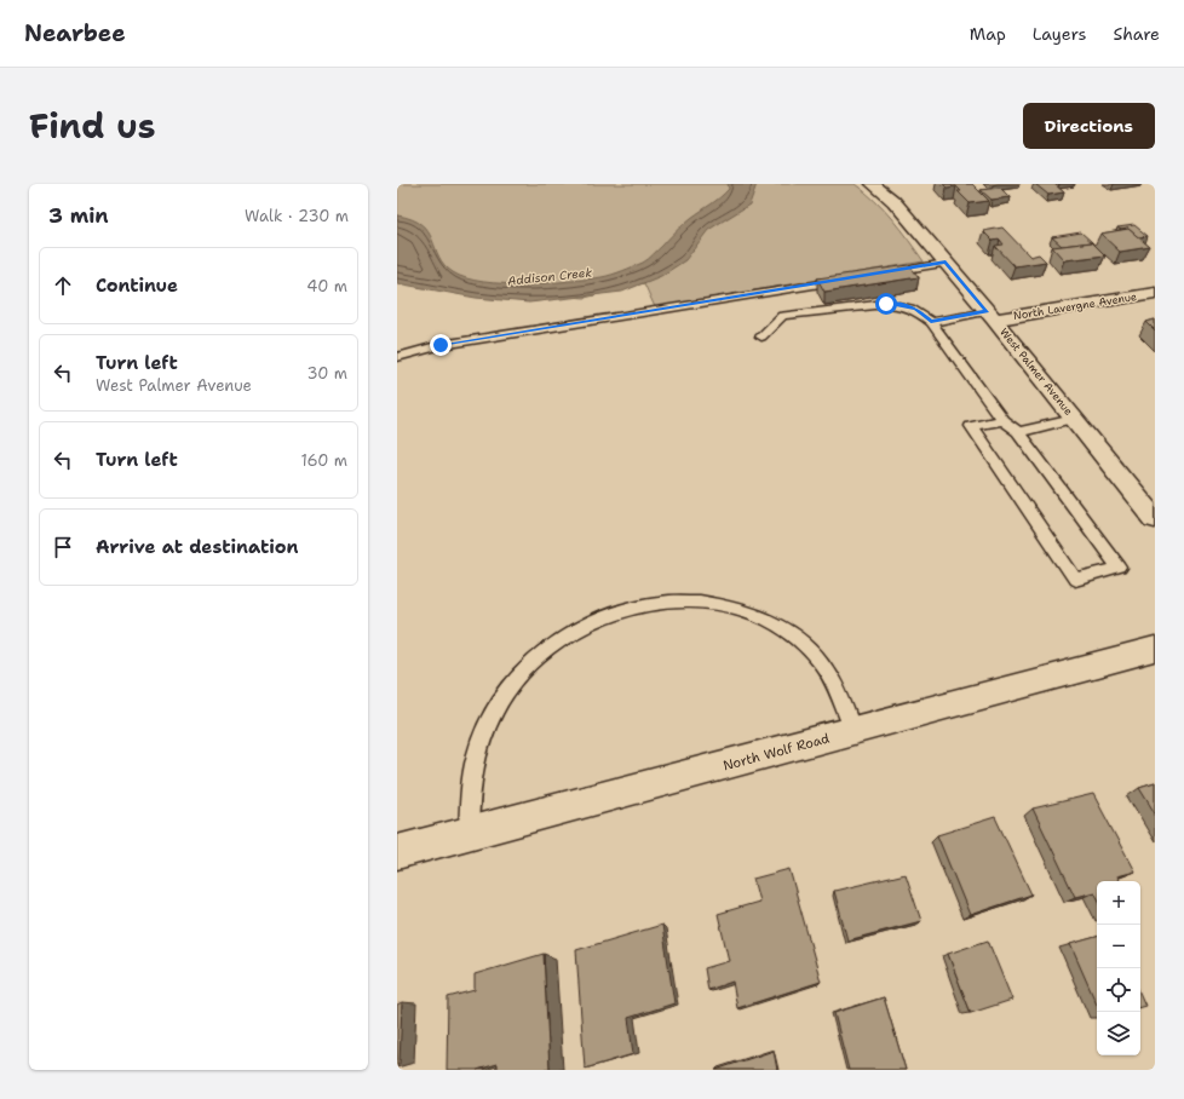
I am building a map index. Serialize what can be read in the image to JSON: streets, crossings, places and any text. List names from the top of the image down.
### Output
{
  "streets": {
    "street": ["North Lavergne Avenue", "West Palmer Avenue", "North Wolf Road"]
  },
  "crossings": [
    ["North Lavergne Avenue", "West Palmer Avenue"]
  ],
  "water": ["Addison Creek"],
  "page": {
    "header": "Nearbee",
    "nav": ["Map", "Layers", "Share"],
    "title": "Find us",
    "buttons": "Directions",
    "heading": ["3 min", "Walk · 230 m"],
    "list": [
      ["Continue", "40 m"],
      ["Turn left", "West Palmer Avenue", "30 m"],
      ["Turn left", "160 m"],
      "Arrive at destination"
    ],
    "map_buttons": ["+", "−"]
  }
}
